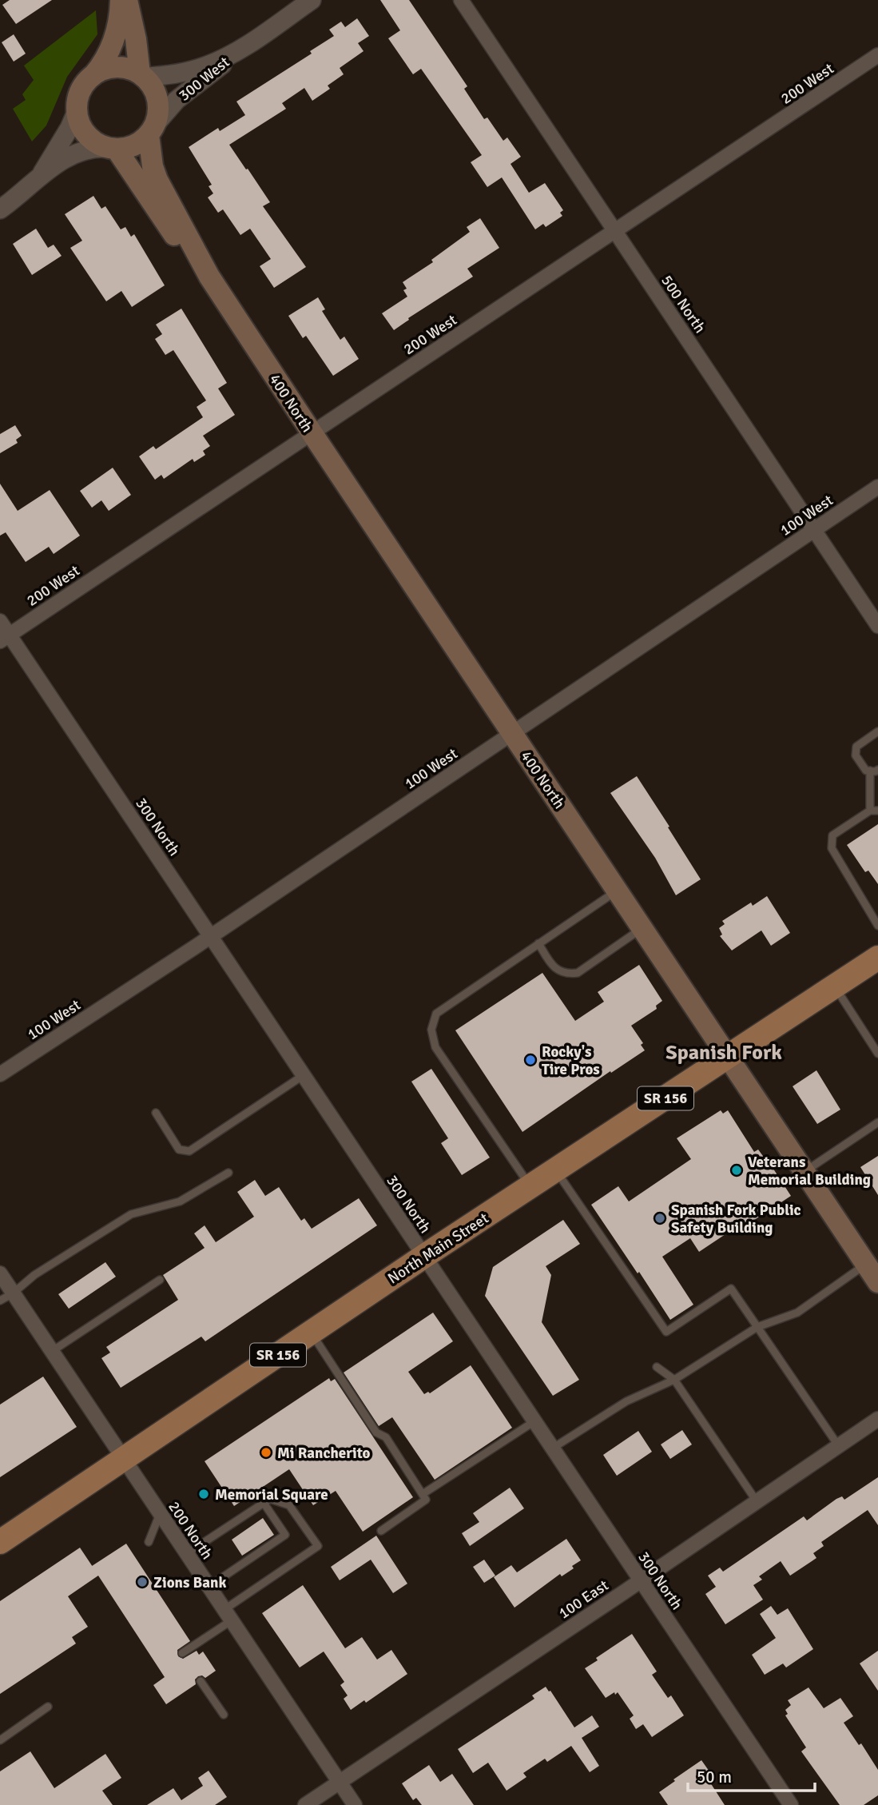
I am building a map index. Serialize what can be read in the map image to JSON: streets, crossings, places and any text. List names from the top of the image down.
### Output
{
  "streets": {
    "main road": ["400 North", "SR 156", "North Main Street"],
    "street": [
      "300 West",
      "200 West",
      "500 North",
      "100 West",
      "300 North",
      "200 North",
      "100 East"
    ]
  },
  "crossings": [
    ["300 West", "400 North"],
    ["200 West", "500 North"],
    ["200 West", "400 North"],
    ["200 West", "300 North"],
    ["500 North", "100 West"],
    ["400 North", "100 West"],
    ["400 North", "North Main Street"],
    ["100 West", "300 North"],
    ["300 North", "North Main Street"],
    ["300 North", "100 East"],
    ["North Main Street", "200 North"],
    ["200 North", "100 East"]
  ],
  "districts": ["Spanish Fork"],
  "places": [
    "Rocky's Tire Pros",
    "Veterans Memorial Building",
    "Spanish Fork Public Safety Building",
    "Mi Rancherito",
    "Memorial Square",
    "Zions Bank"
  ],
  "scale_bar": "50 m"
}
